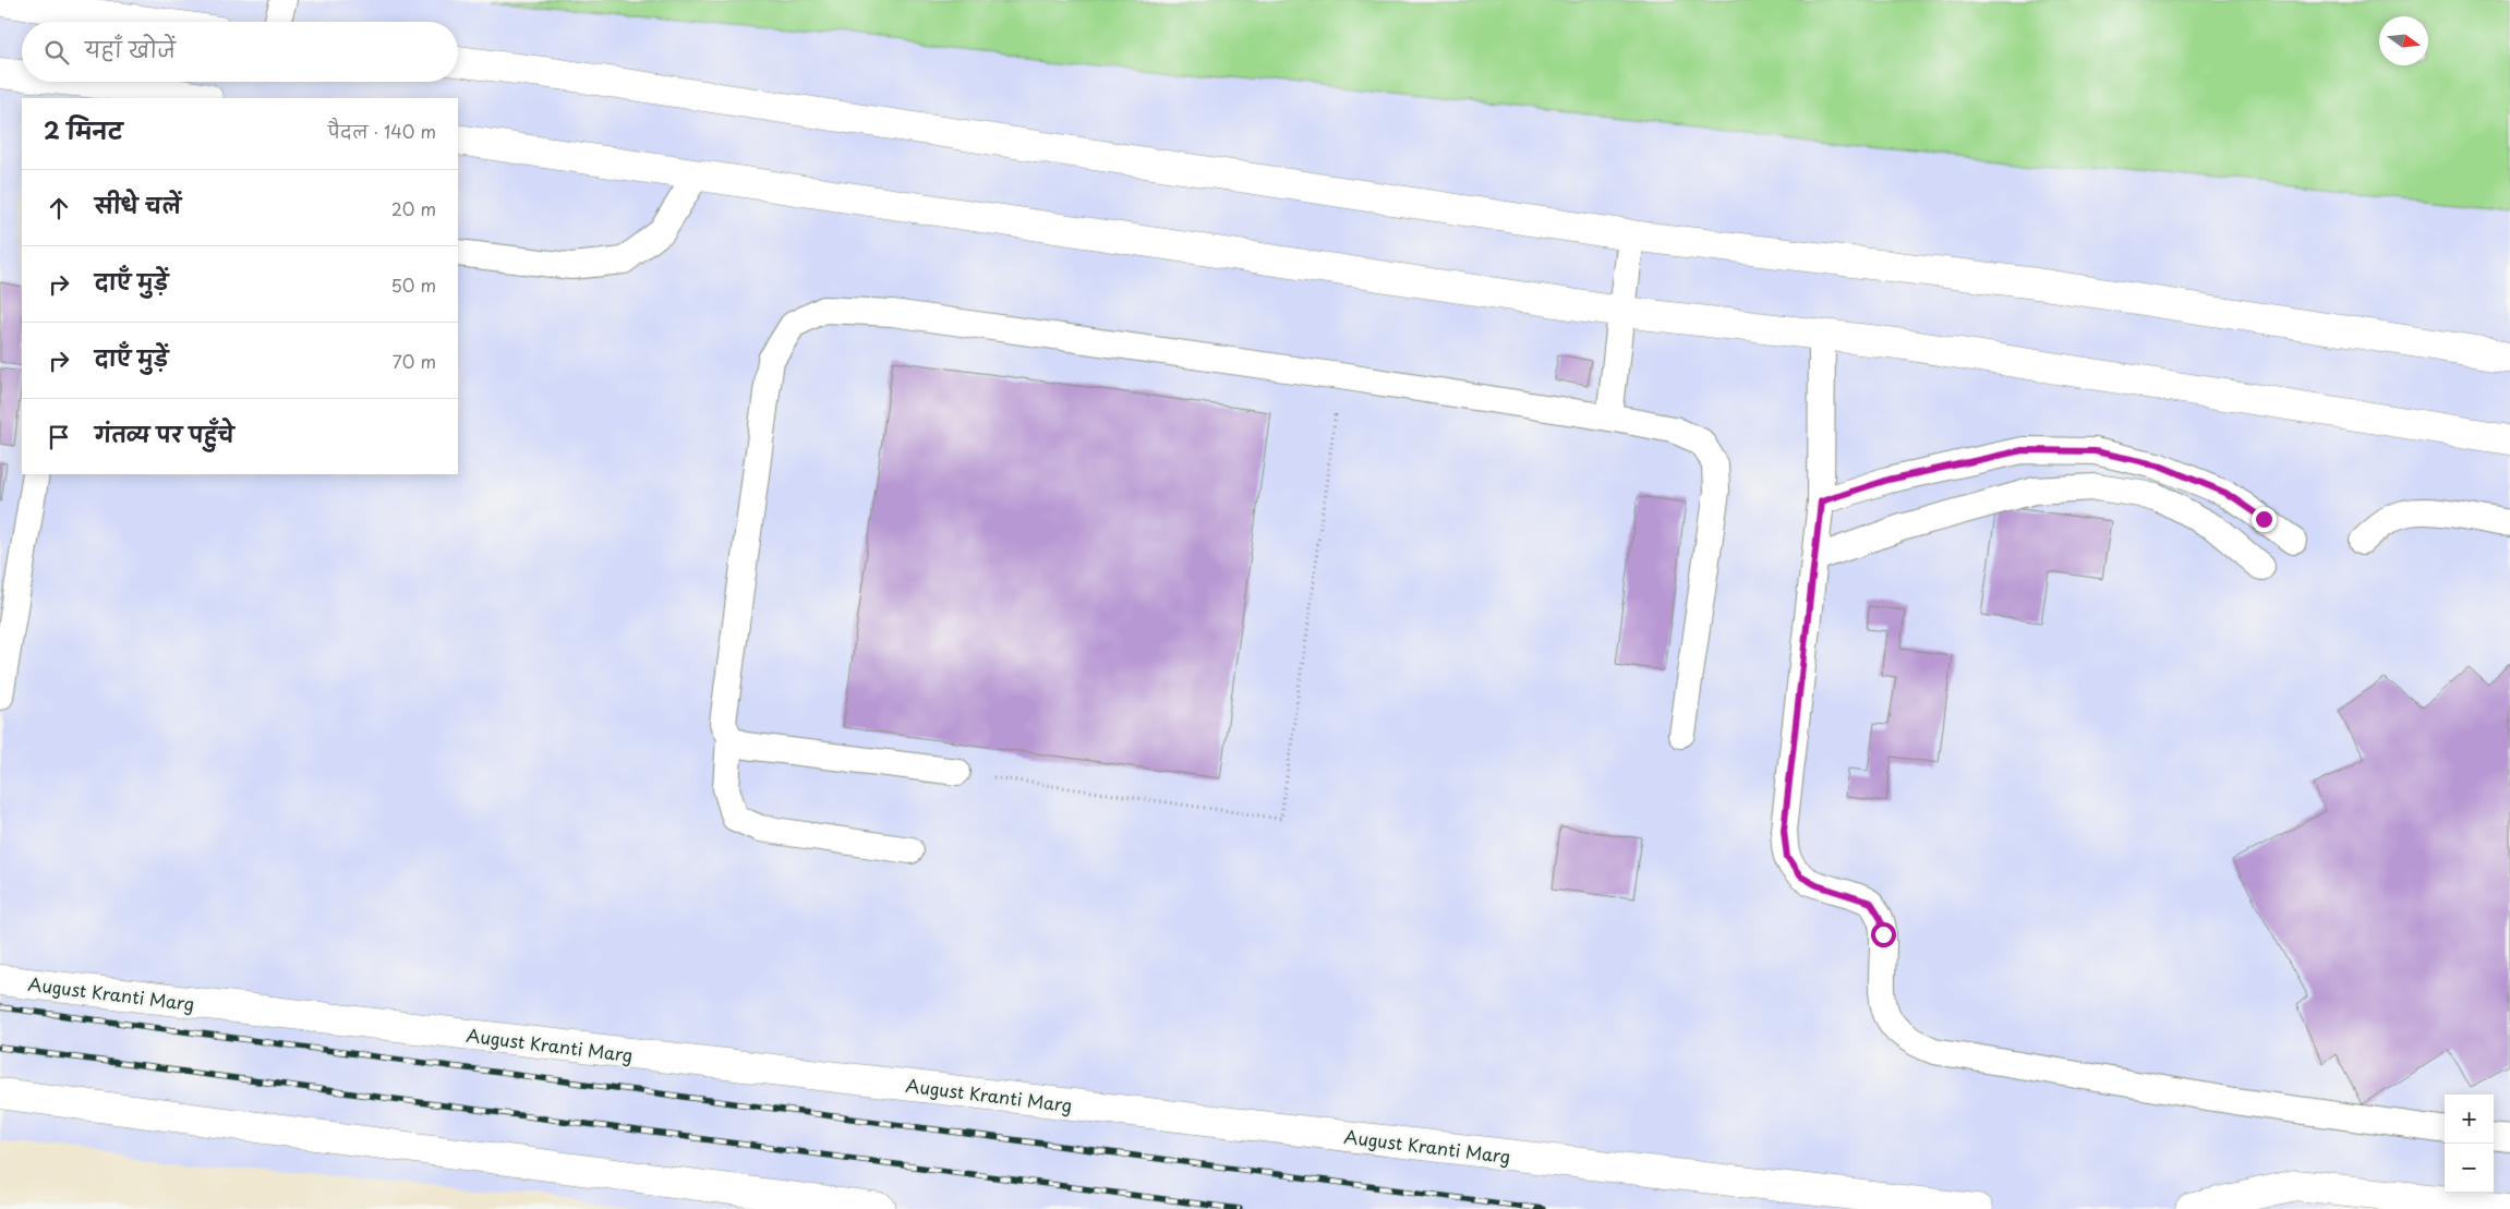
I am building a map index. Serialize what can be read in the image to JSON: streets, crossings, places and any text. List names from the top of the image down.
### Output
{
  "streets": {
    "street": ["August Kranti Marg"]
  },
  "north": "right",
  "page": {
    "search": "यहाँ खोजें",
    "heading": ["2 मिनट", "पैदल · 140 m"],
    "list": [
      ["सीधे चलें", "20 m"],
      ["दाएँ मुड़ें", "50 m"],
      ["दाएँ मुड़ें", "70 m"],
      "गंतव्य पर पहुँचे"
    ],
    "map_buttons": ["+", "−"]
  }
}
